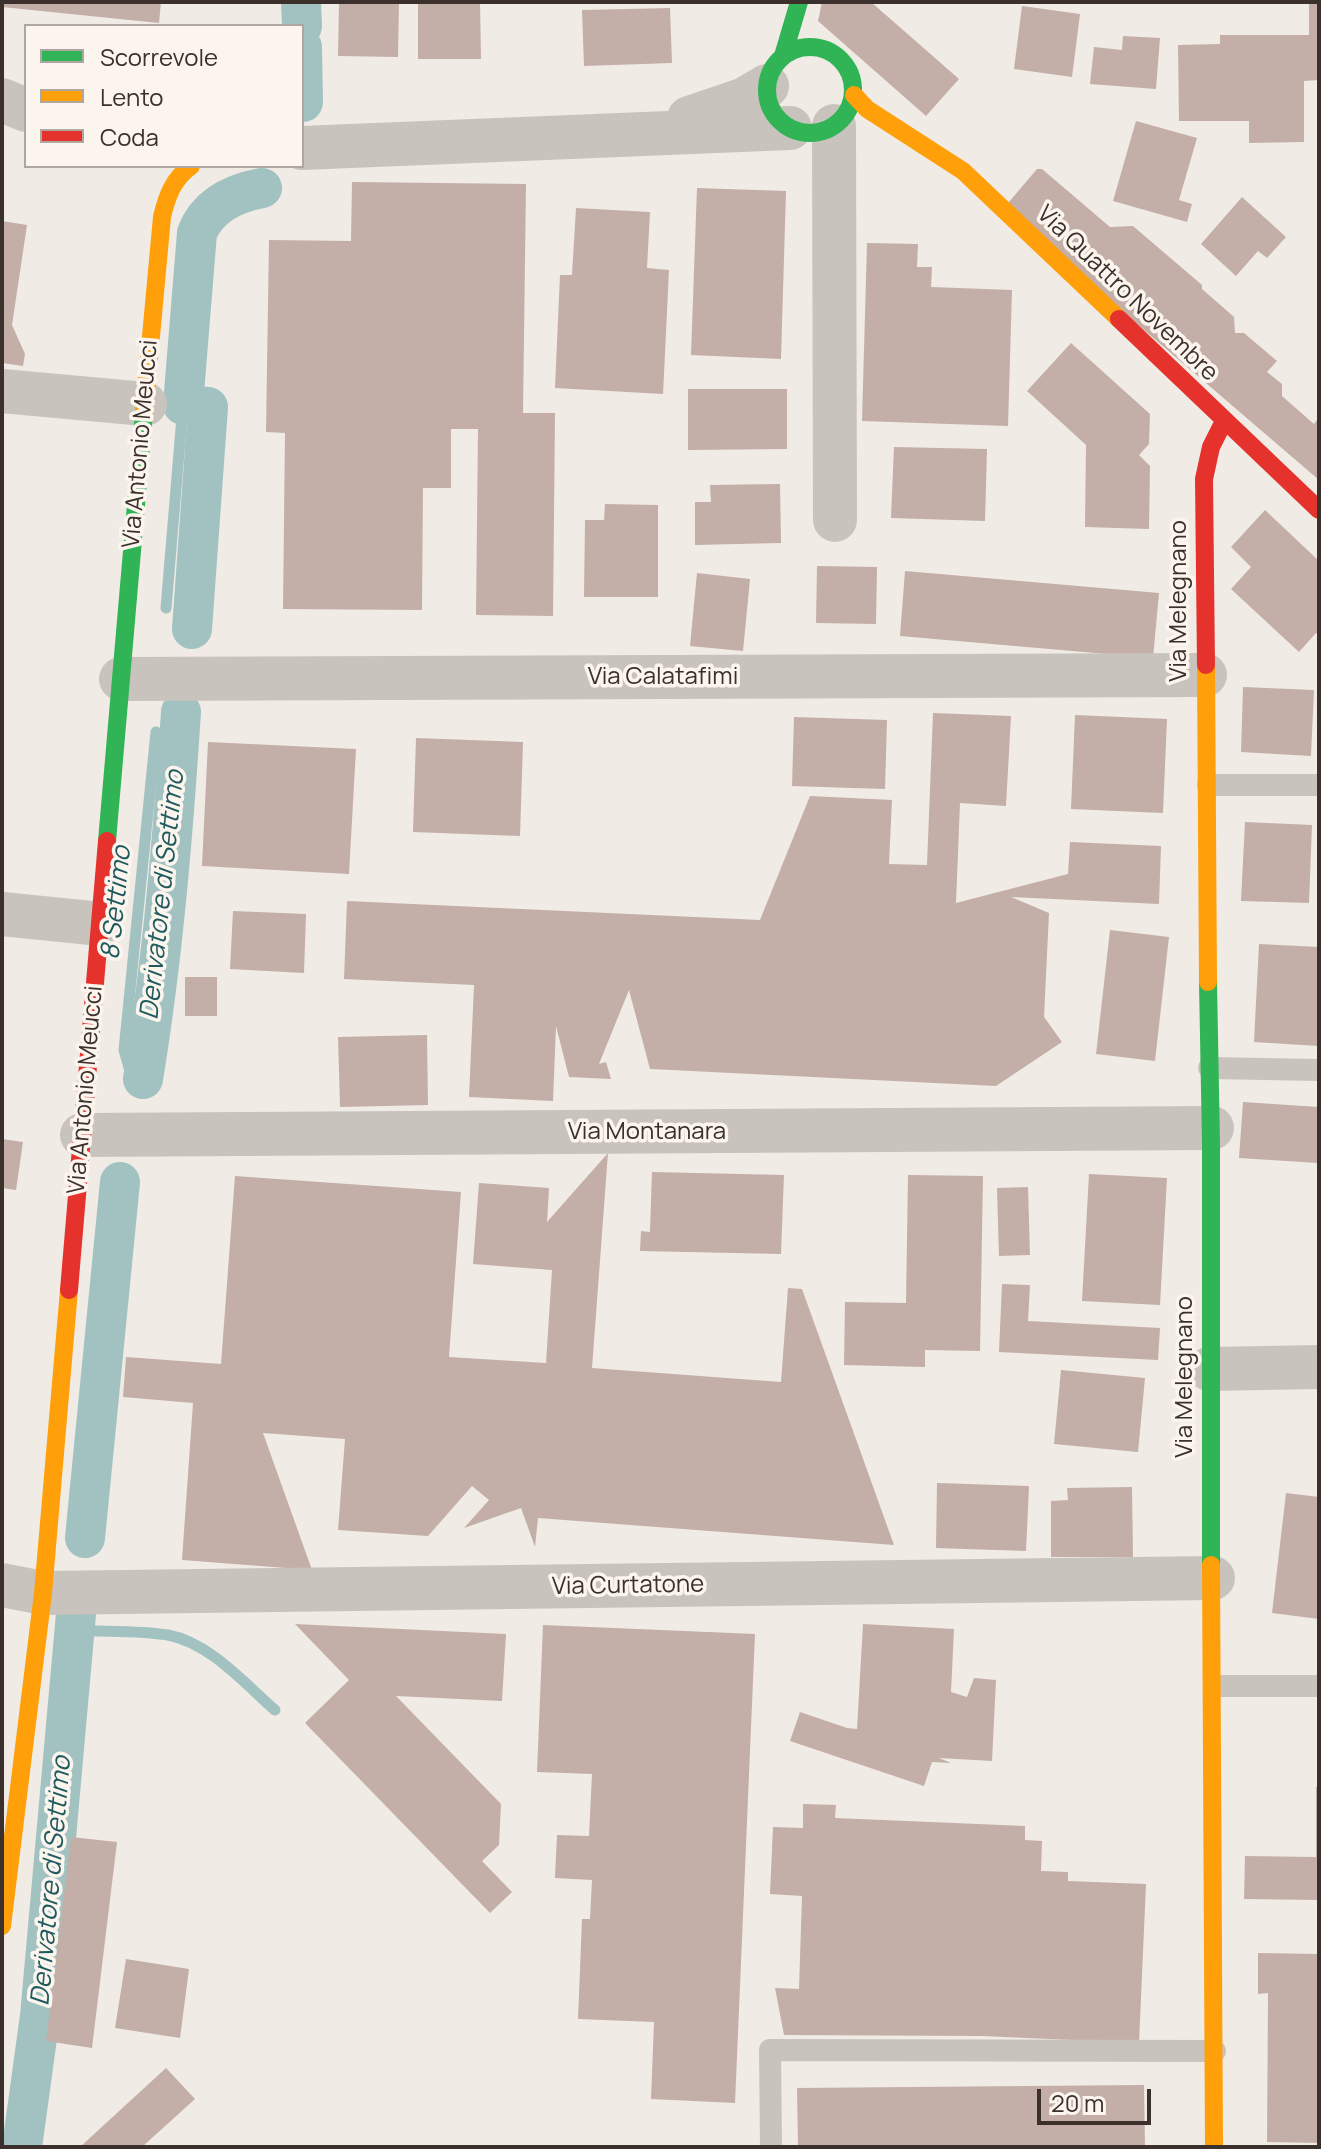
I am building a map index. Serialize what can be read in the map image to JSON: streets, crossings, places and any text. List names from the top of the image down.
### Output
{
  "streets": {
    "street": [
      "Via Quattro Novembre",
      "Via Antonio Meucci",
      "Via Melegnano",
      "Via Calatafimi",
      "Via Montanara",
      "Via Curtatone"
    ]
  },
  "crossings": [
    ["Via Quattro Novembre", "Via Melegnano"],
    ["Via Antonio Meucci", "Via Calatafimi"],
    ["Via Antonio Meucci", "Via Montanara"],
    ["Via Antonio Meucci", "Via Curtatone"],
    ["Via Melegnano", "Via Calatafimi"],
    ["Via Melegnano", "Via Montanara"],
    ["Via Melegnano", "Via Curtatone"]
  ],
  "water": ["Derivatore di Settimo", "8 Settimo"],
  "legend": ["Scorrevole", "Lento", "Coda"],
  "scale_bar": "20 m"
}
